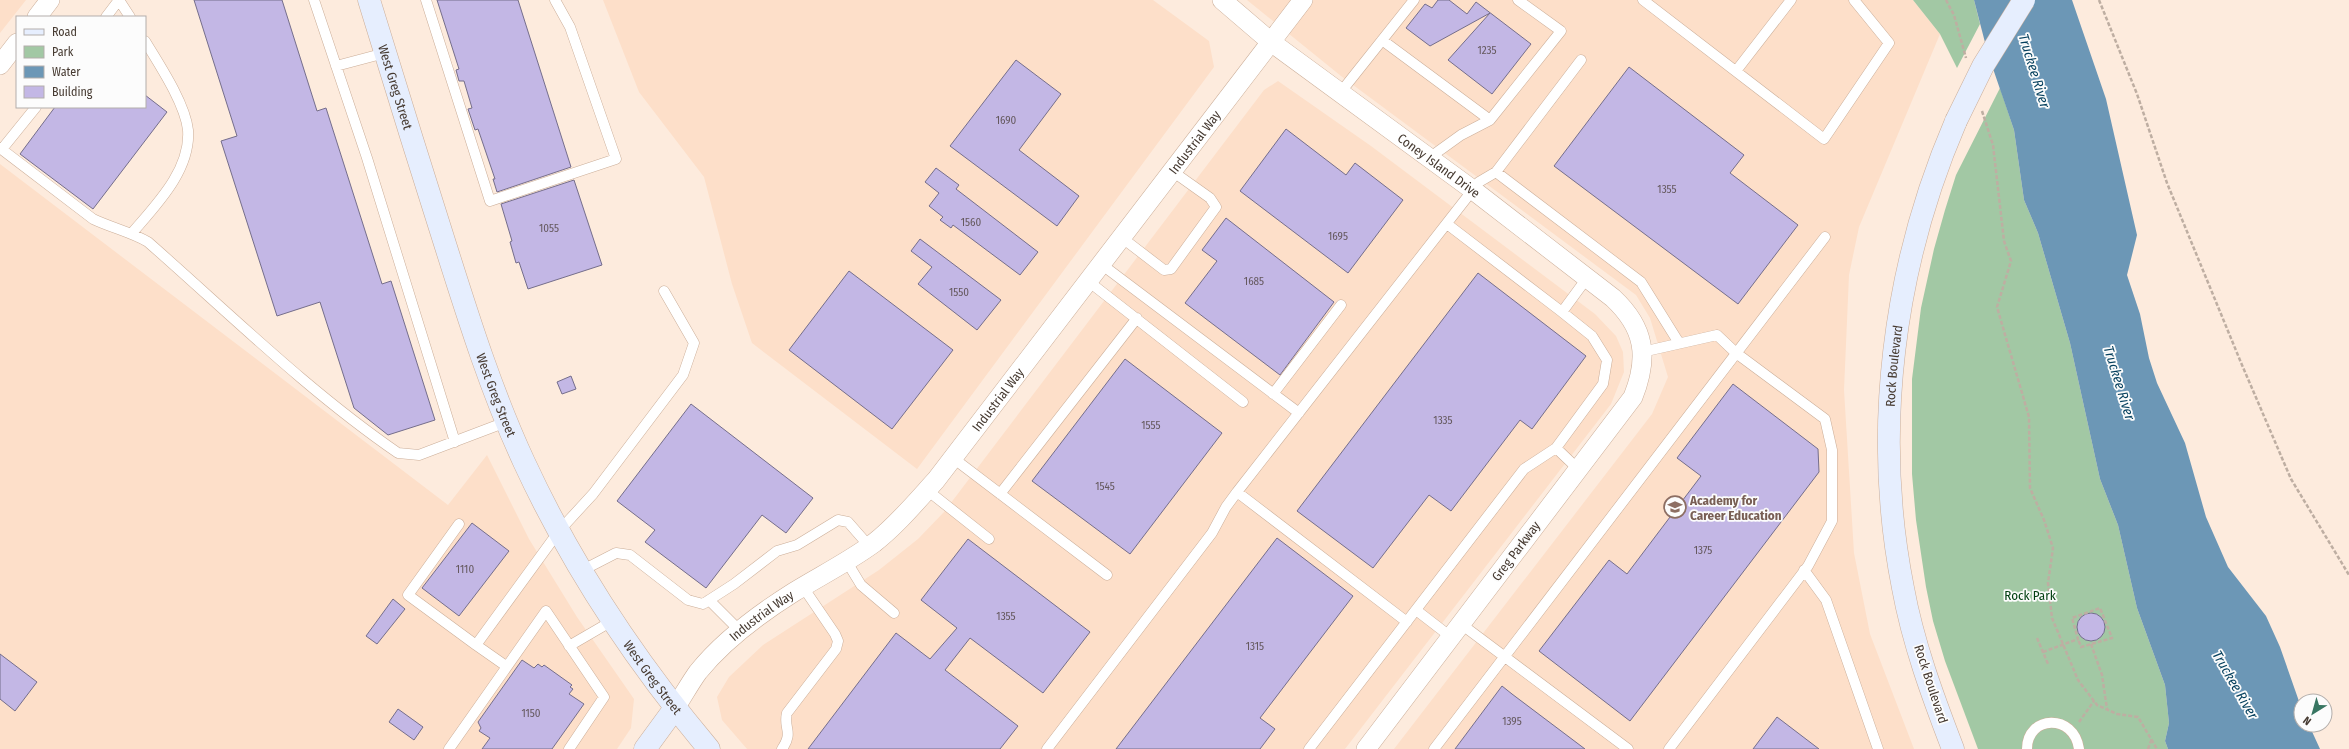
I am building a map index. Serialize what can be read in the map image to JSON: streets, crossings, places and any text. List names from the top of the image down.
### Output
{
  "streets": {
    "main road": ["West Greg Street", "Industrial Way", "Rock Boulevard"],
    "street": ["Coney Island Drive", "Greg Parkway"]
  },
  "crossings": [
    ["West Greg Street", "Industrial Way"],
    ["Industrial Way", "Coney Island Drive"],
    ["Coney Island Drive", "Greg Parkway"]
  ],
  "water": ["Truckee River"],
  "parks": ["Rock Park"],
  "places": {
    "school or university": ["Academy for Career Education"]
  },
  "house_numbers": [
    "1235",
    "1690",
    "1355",
    "1560",
    "1055",
    "1695",
    "1685",
    "1550",
    "1335",
    "1555",
    "1545",
    "1375",
    "1110",
    "1355",
    "1315",
    "1150",
    "1395"
  ],
  "legend": [
    "Road",
    "Park",
    "Water",
    "Building"
  ],
  "north": "bottom left"
}
